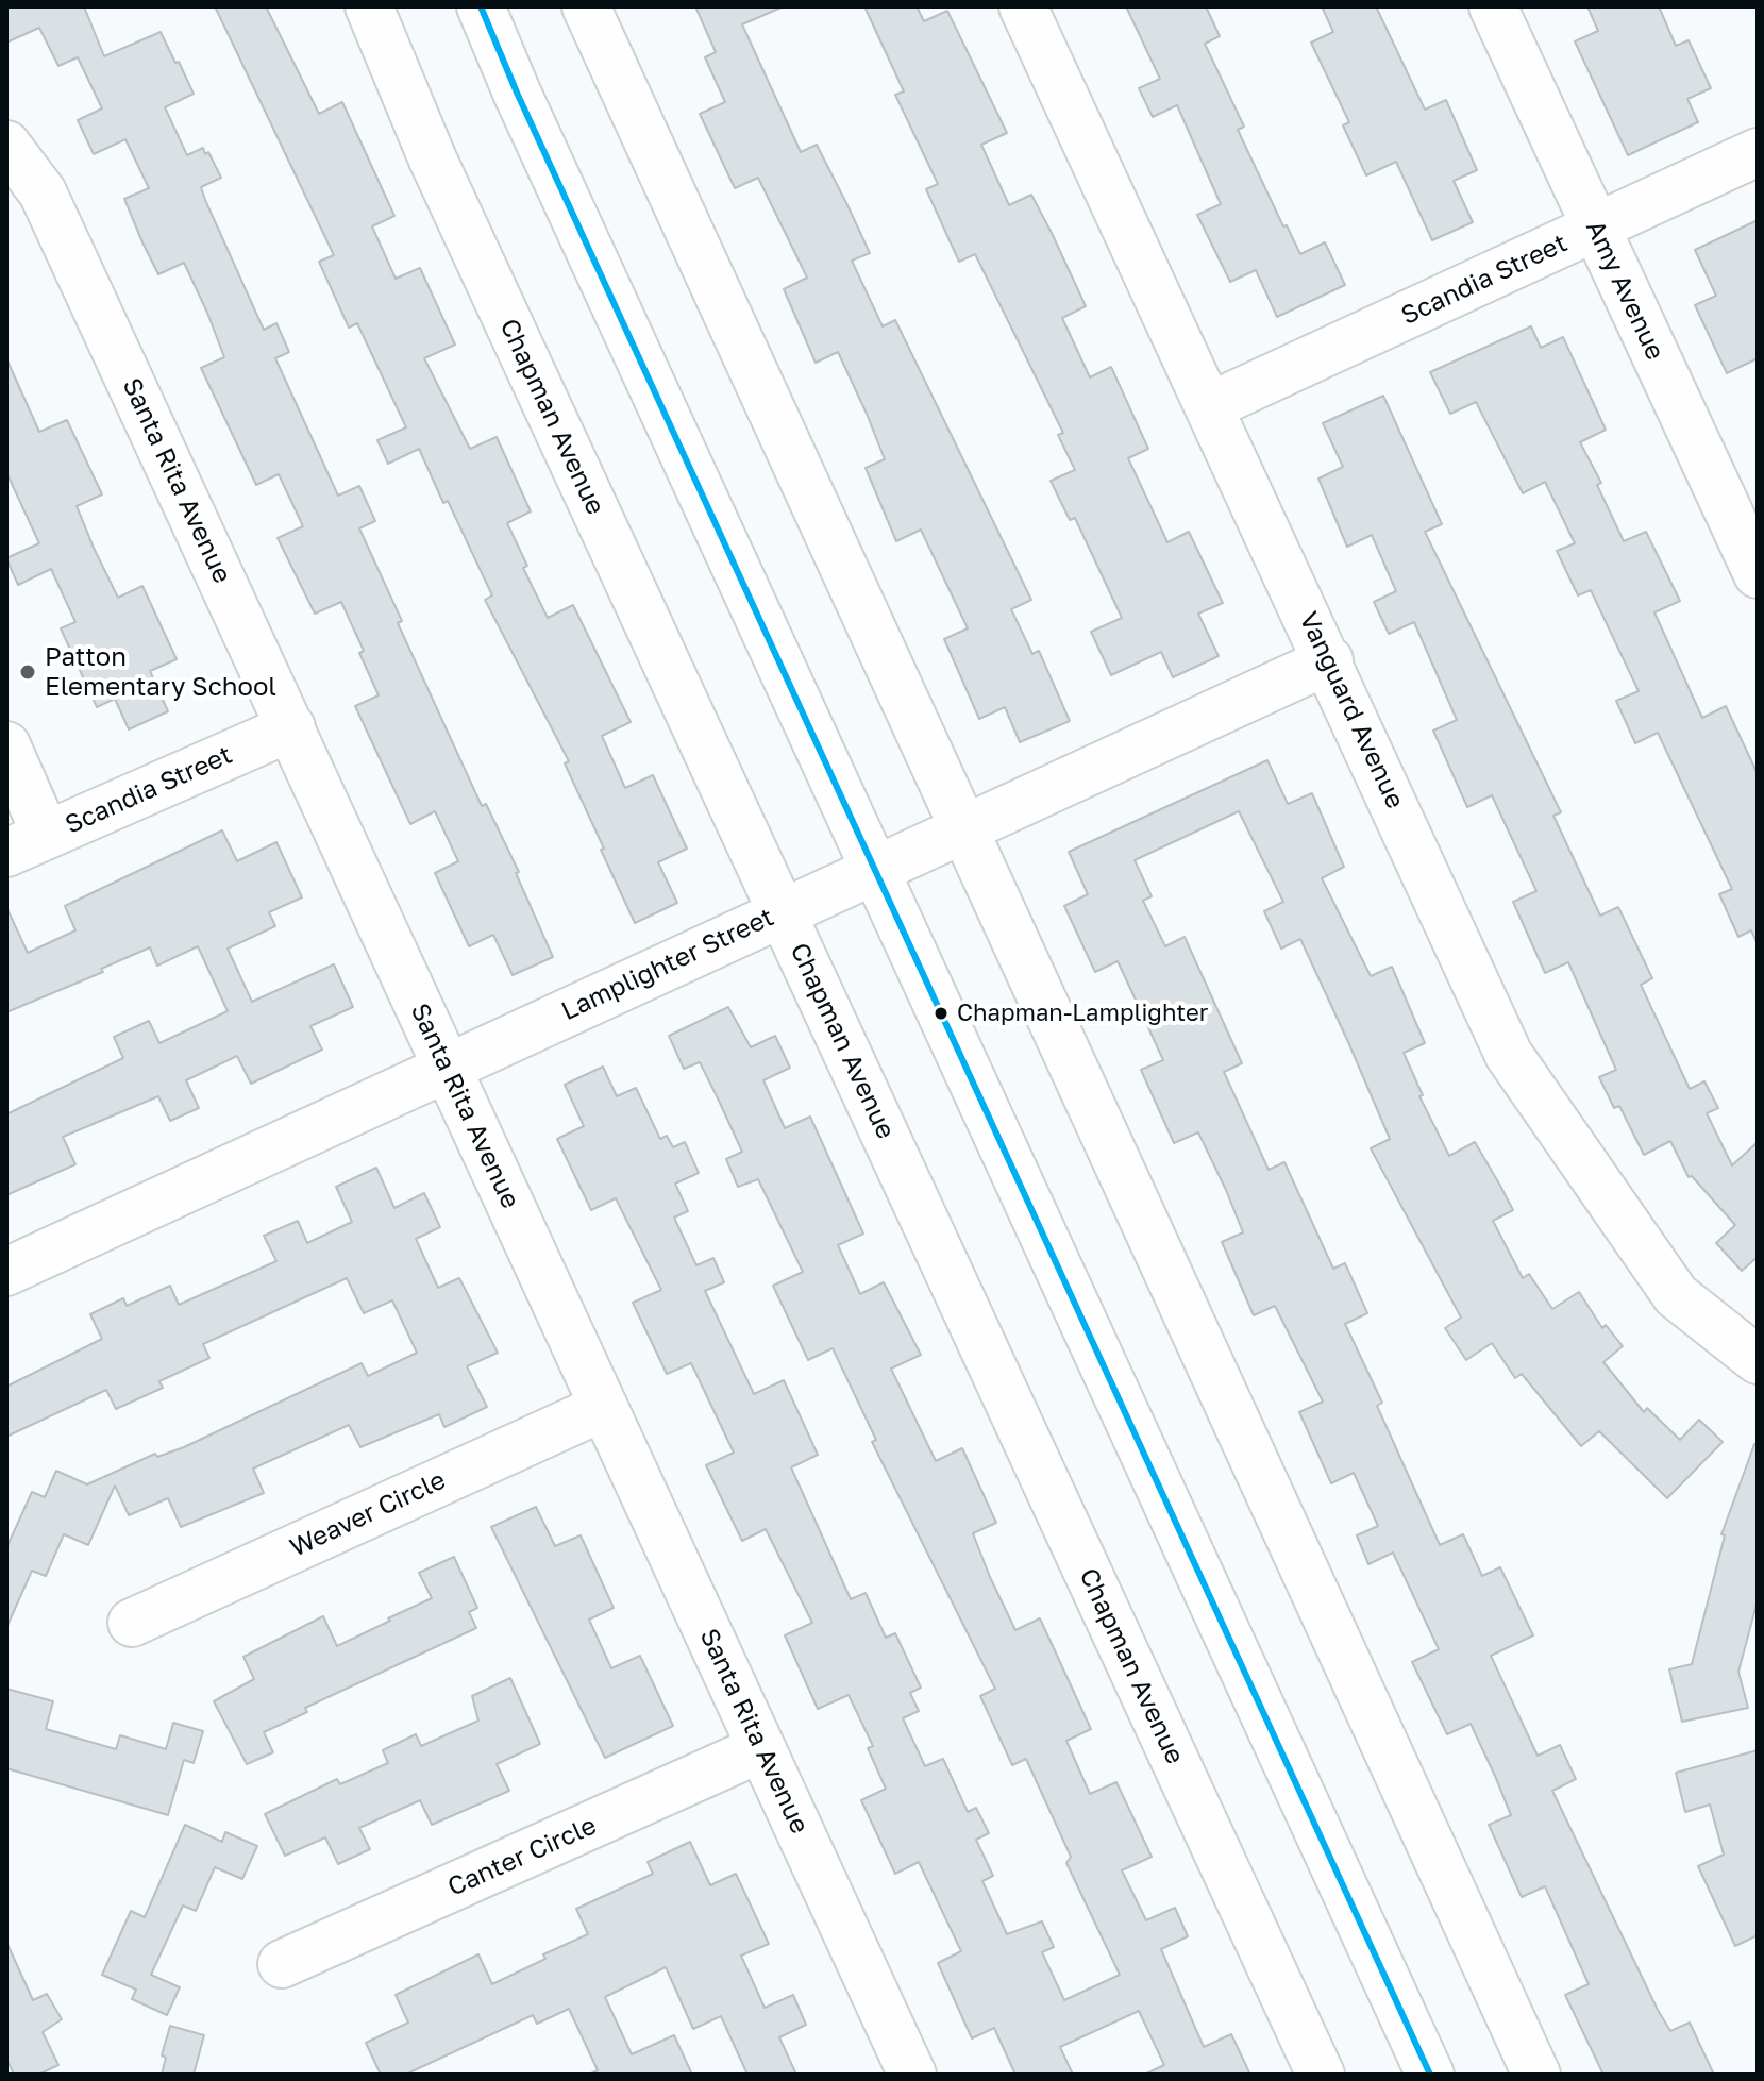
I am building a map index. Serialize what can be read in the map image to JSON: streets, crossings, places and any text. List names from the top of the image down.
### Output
{
  "streets": {
    "street": [
      "Scandia Street",
      "Amy Avenue",
      "Chapman Avenue",
      "Santa Rita Avenue",
      "Vanguard Avenue",
      "Lamplighter Street",
      "Weaver Circle",
      "Canter Circle"
    ]
  },
  "crossings": [
    ["Scandia Street", "Amy Avenue"],
    ["Scandia Street", "Santa Rita Avenue"],
    ["Scandia Street", "Vanguard Avenue"],
    ["Chapman Avenue", "Lamplighter Street"],
    ["Santa Rita Avenue", "Lamplighter Street"],
    ["Santa Rita Avenue", "Weaver Circle"],
    ["Santa Rita Avenue", "Canter Circle"],
    ["Vanguard Avenue", "Lamplighter Street"]
  ],
  "places": ["Patton Elementary School", "Chapman-Lamplighter"]
}
